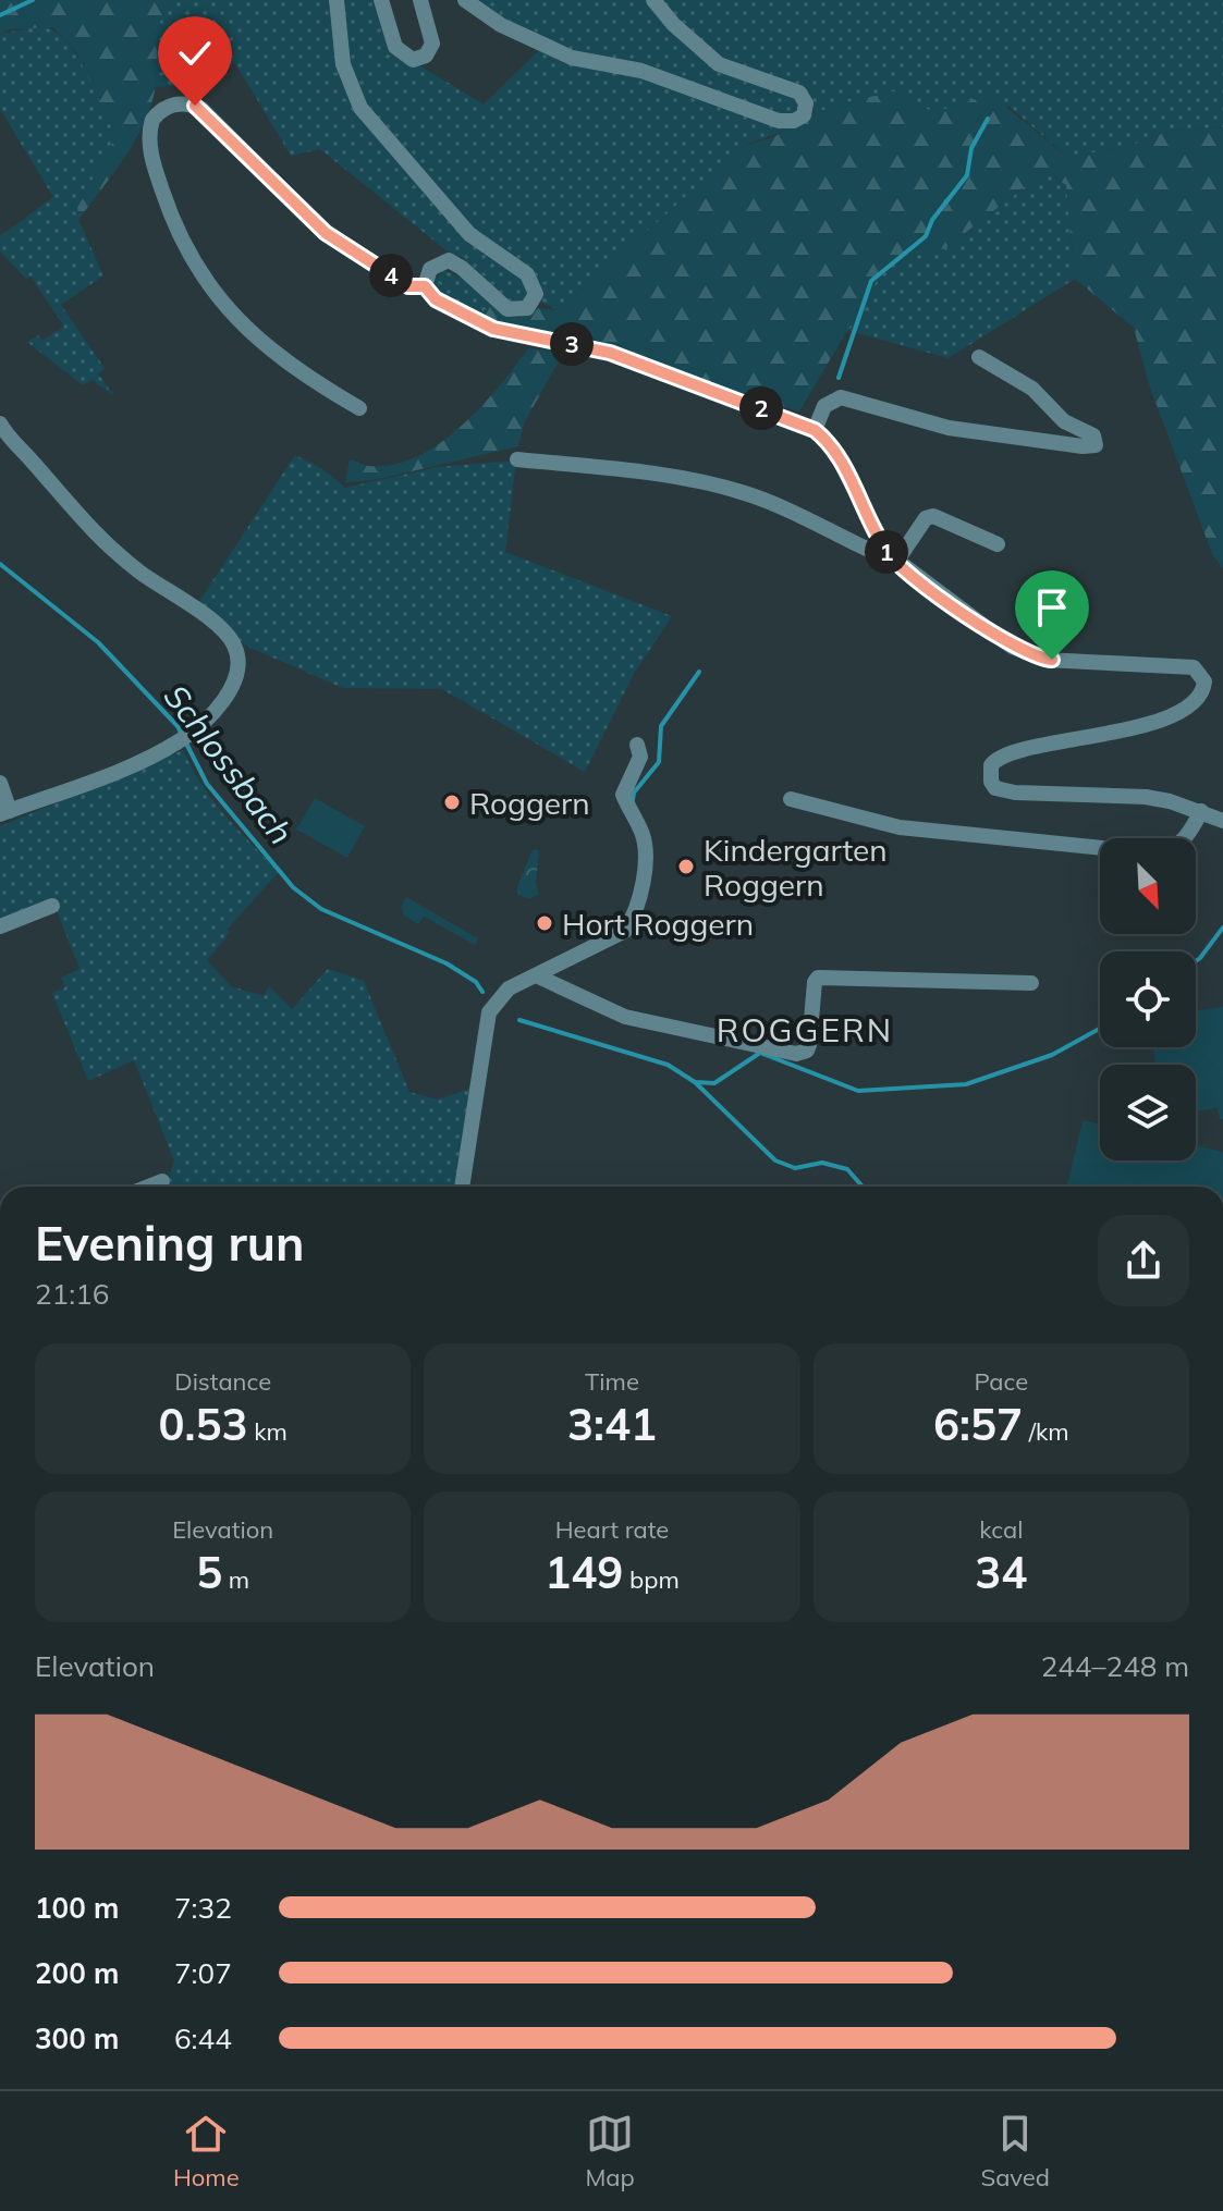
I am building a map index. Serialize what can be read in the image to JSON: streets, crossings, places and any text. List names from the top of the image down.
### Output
{
  "districts": ["ROGGERN"],
  "water": ["Schlossbach"],
  "places": ["Roggern", "Kindergarten Roggern", "Hort Roggern"],
  "north": "bottom right",
  "page": {
    "pins": [
      "4",
      "3",
      "2",
      "1"
    ],
    "heading": ["Evening run", "21:16"],
    "stats": [
      ["Distance", "0.53 km"],
      ["Time", "3:41"],
      ["Pace", "6:57 /km"],
      ["Elevation", "5 m"],
      ["Heart rate", "149 bpm"],
      ["kcal", "34"]
    ],
    "chart": ["Elevation", "244–248 m"],
    "list": [
      {
        "name": "100 m",
        "note": "7:32"
      },
      {
        "name": "200 m",
        "note": "7:07"
      },
      {
        "name": "300 m",
        "note": "6:44"
      }
    ],
    "tabs": ["Home", "Map", "Saved"]
  }
}
